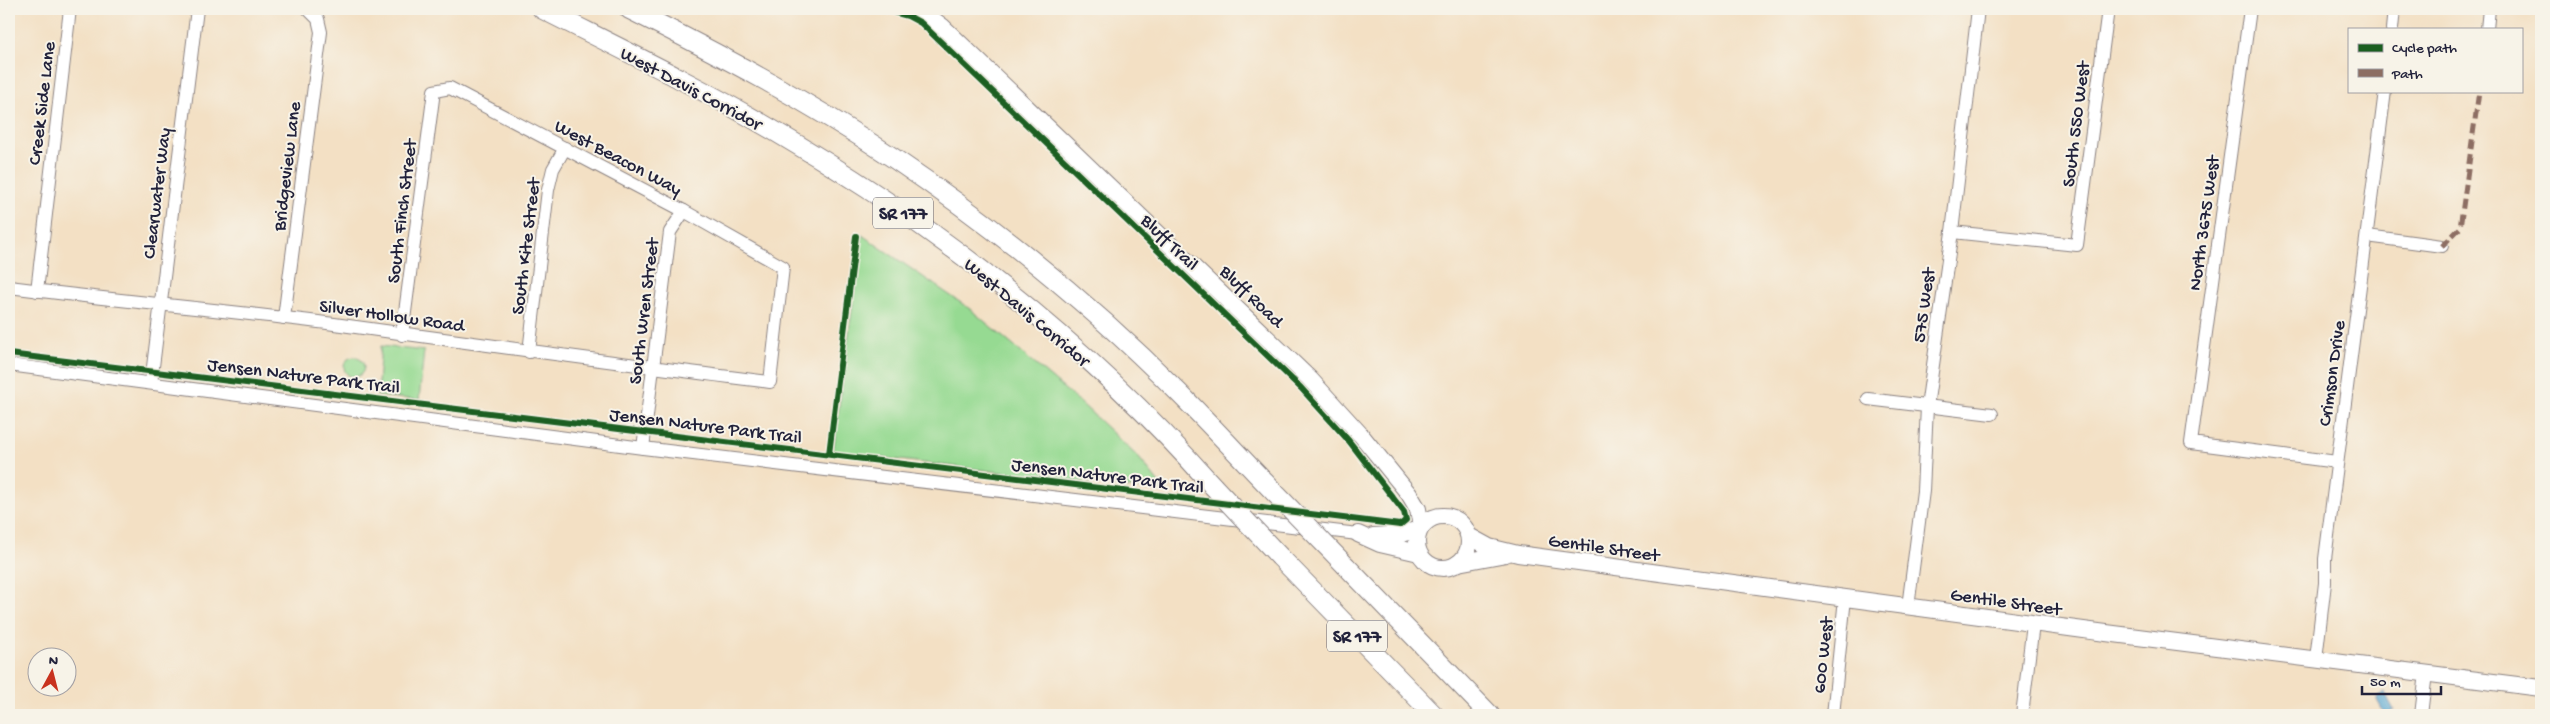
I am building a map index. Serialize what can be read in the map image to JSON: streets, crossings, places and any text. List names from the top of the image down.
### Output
{
  "streets": {
    "highway": ["West Davis Corridor", "SR 177"],
    "main road": ["Bluff Road", "Gentile Street"],
    "street": [
      "Creek Side Lane",
      "South 550 West",
      "West Beacon Way",
      "Bridgeview Lane",
      "Clearwater Way",
      "South Finch Street",
      "North 3675 West",
      "South Kite Street",
      "575 West",
      "South Wren Street",
      "Silver Hollow Road",
      "Crimson Drive",
      "600 West"
    ],
    "cycle path": ["Bluff Trail", "Jensen Nature Park Trail"]
  },
  "crossings": [
    ["Creek Side Lane", "Silver Hollow Road"],
    ["South 550 West", "575 West"],
    ["West Beacon Way", "South Finch Street"],
    ["West Beacon Way", "South Kite Street"],
    ["West Beacon Way", "South Wren Street"],
    ["West Beacon Way", "Silver Hollow Road"],
    ["Bridgeview Lane", "Silver Hollow Road"],
    ["Clearwater Way", "Silver Hollow Road"],
    ["South Finch Street", "Silver Hollow Road"],
    ["North 3675 West", "Crimson Drive"],
    ["South Kite Street", "Silver Hollow Road"],
    ["Bluff Road", "Gentile Street"],
    ["575 West", "Gentile Street"],
    ["South Wren Street", "Silver Hollow Road"],
    ["Crimson Drive", "Gentile Street"],
    ["Gentile Street", "600 West"]
  ],
  "legend": ["Cycle path", "Path"],
  "scale_bar": "50 m",
  "north": "top"
}
